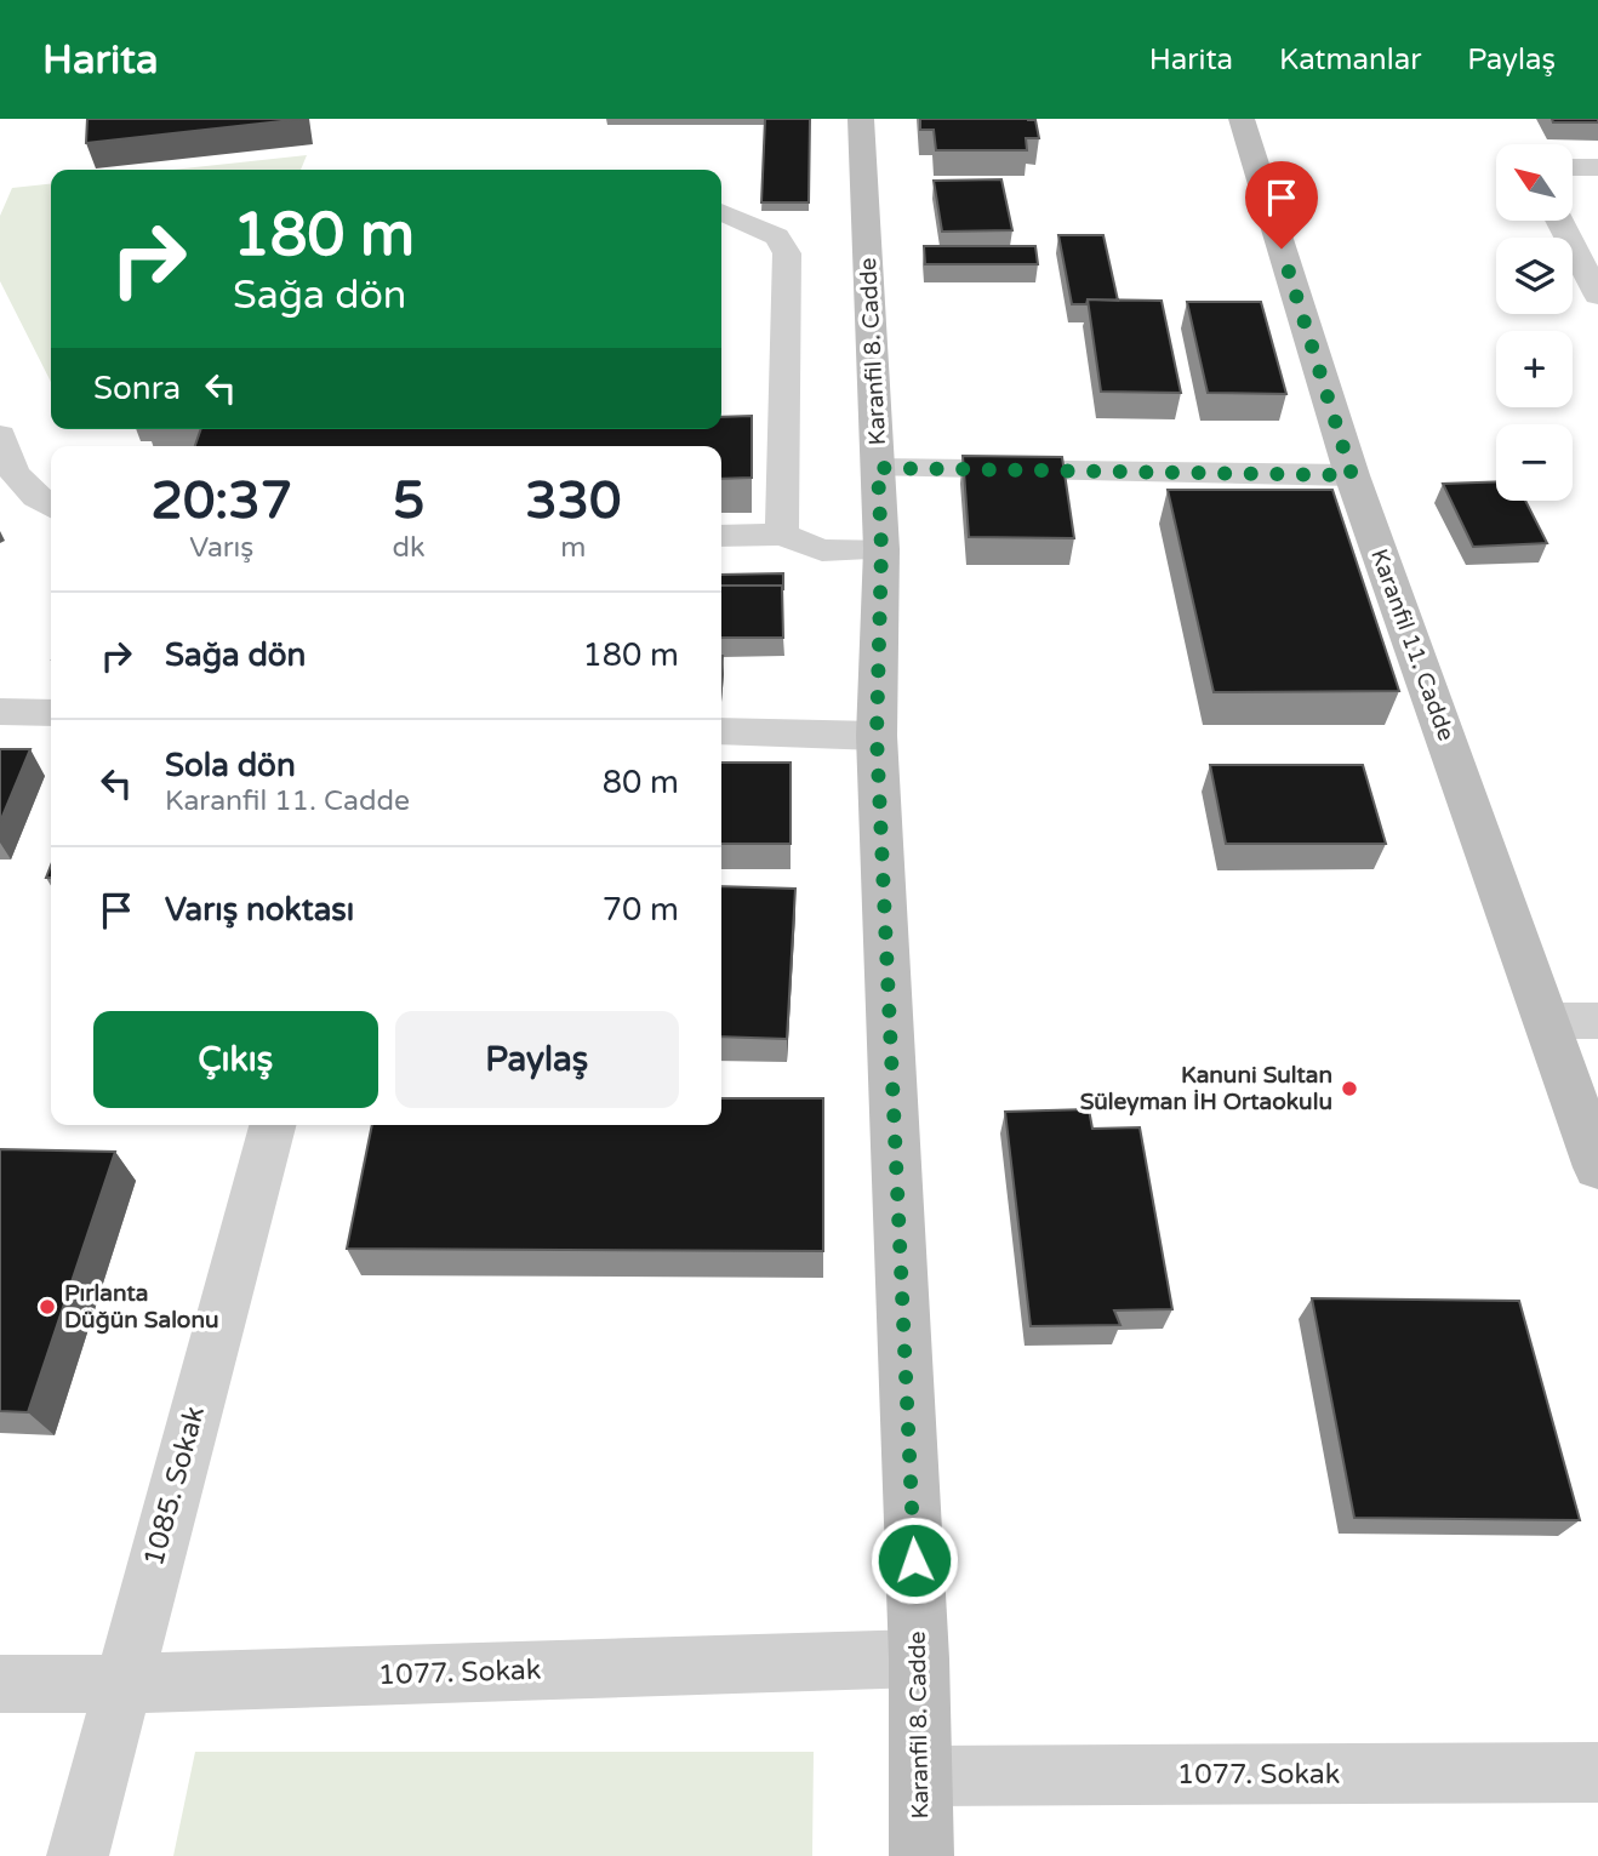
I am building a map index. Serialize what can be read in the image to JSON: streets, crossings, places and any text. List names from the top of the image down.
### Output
{
  "streets": {
    "street": [
      "Karanfil 8. Cadde",
      "Karanfil 11. Cadde",
      "1085. Sokak",
      "1077. Sokak"
    ]
  },
  "crossings": [
    ["Karanfil 8. Cadde", "1077. Sokak"],
    ["1085. Sokak", "1077. Sokak"]
  ],
  "places": ["Kanuni Sultan Süleyman İH Ortaokulu", "Pırlanta Düğün Salonu"],
  "north": "top left",
  "page": {
    "header": "Harita",
    "nav": ["Harita", "Katmanlar", "Paylaş"],
    "map_buttons": ["+", "−"],
    "turn": ["180 m", "Sağa dön"],
    "then": "Sonra",
    "eta": [
      "20:37",
      "Varış",
      "5",
      "dk",
      "330",
      "m"
    ],
    "list": [
      {
        "name": "Sağa dön",
        "value": "180 m"
      },
      {
        "name": "Sola dön",
        "note": "Karanfil 11. Cadde",
        "value": "80 m"
      },
      {
        "name": "Varış noktası",
        "value": "70 m"
      }
    ],
    "buttons": ["Çıkış", "Paylaş"]
  }
}
